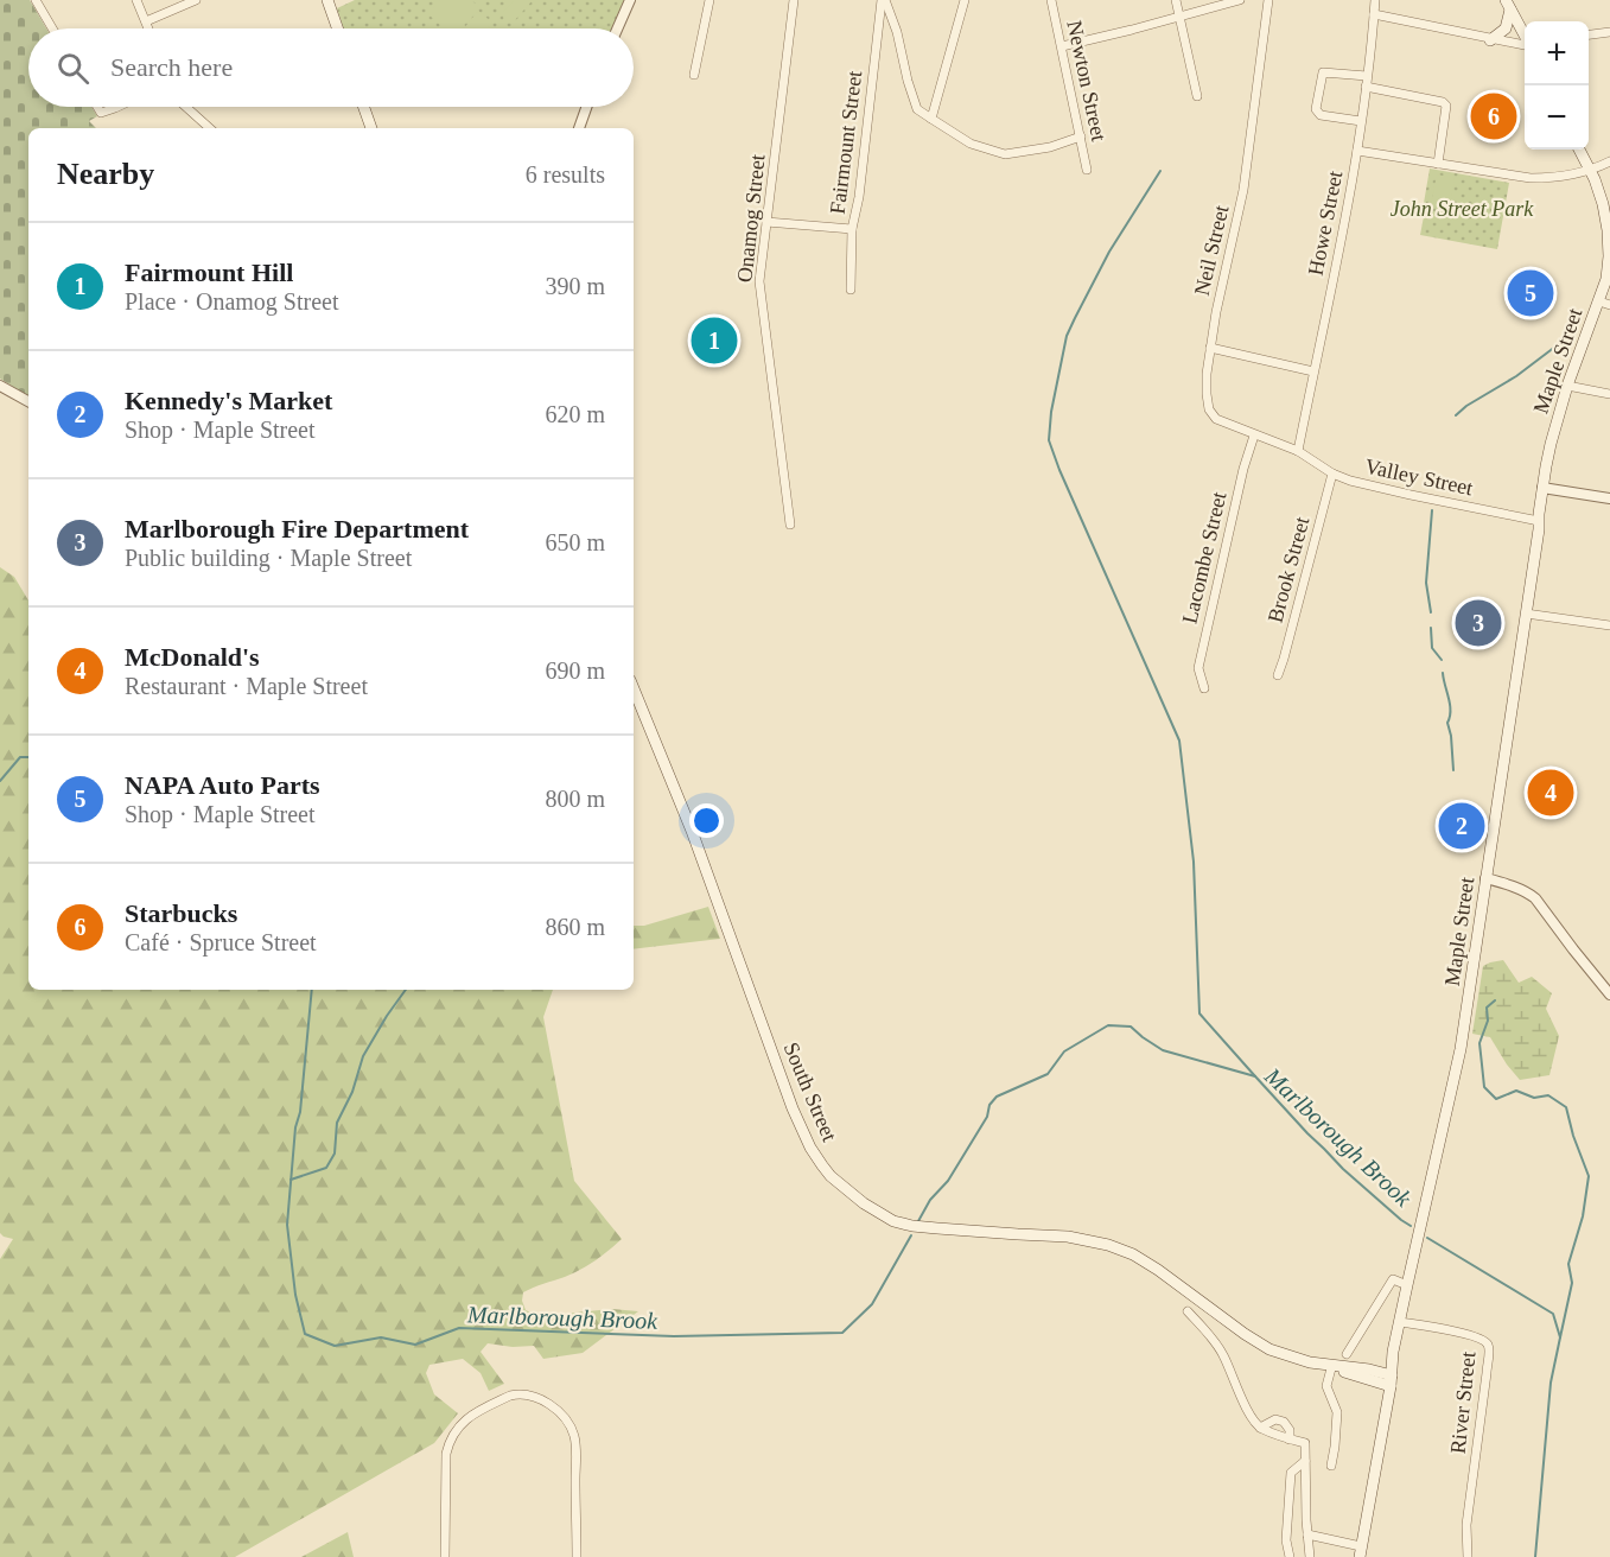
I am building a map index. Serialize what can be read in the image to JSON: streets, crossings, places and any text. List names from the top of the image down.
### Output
{
  "streets": {
    "main road": ["Maple Street", "South Street"],
    "street": [
      "Newton Street",
      "Fairmount Street",
      "Onamog Street",
      "Howe Street",
      "Neil Street",
      "Valley Street",
      "Lacombe Street",
      "Brook Street",
      "River Street"
    ]
  },
  "crossings": [
    ["Howe Street", "Neil Street"],
    ["Howe Street", "Valley Street"],
    ["Neil Street", "Valley Street"],
    ["Neil Street", "Lacombe Street"],
    ["Maple Street", "Valley Street"],
    ["Maple Street", "South Street"],
    ["Maple Street", "River Street"],
    ["Valley Street", "Brook Street"]
  ],
  "water": ["Marlborough Brook"],
  "parks": ["John Street Park"],
  "page": {
    "map_buttons": ["+", "−"],
    "search": "Search here",
    "pins": [
      "6",
      "5",
      "1",
      "3",
      "4",
      "2"
    ],
    "heading": ["Nearby", "6 results"],
    "list": [
      {
        "mark": "1",
        "name": "Fairmount Hill",
        "note": "Place · Onamog Street",
        "value": "390 m"
      },
      {
        "mark": "2",
        "name": "Kennedy's Market",
        "note": "Shop · Maple Street",
        "value": "620 m"
      },
      {
        "mark": "3",
        "name": "Marlborough Fire Department",
        "note": "Public building · Maple Street",
        "value": "650 m"
      },
      {
        "mark": "4",
        "name": "McDonald's",
        "note": "Restaurant · Maple Street",
        "value": "690 m"
      },
      {
        "mark": "5",
        "name": "NAPA Auto Parts",
        "note": "Shop · Maple Street",
        "value": "800 m"
      },
      {
        "mark": "6",
        "name": "Starbucks",
        "note": "Café · Spruce Street",
        "value": "860 m"
      }
    ]
  }
}
